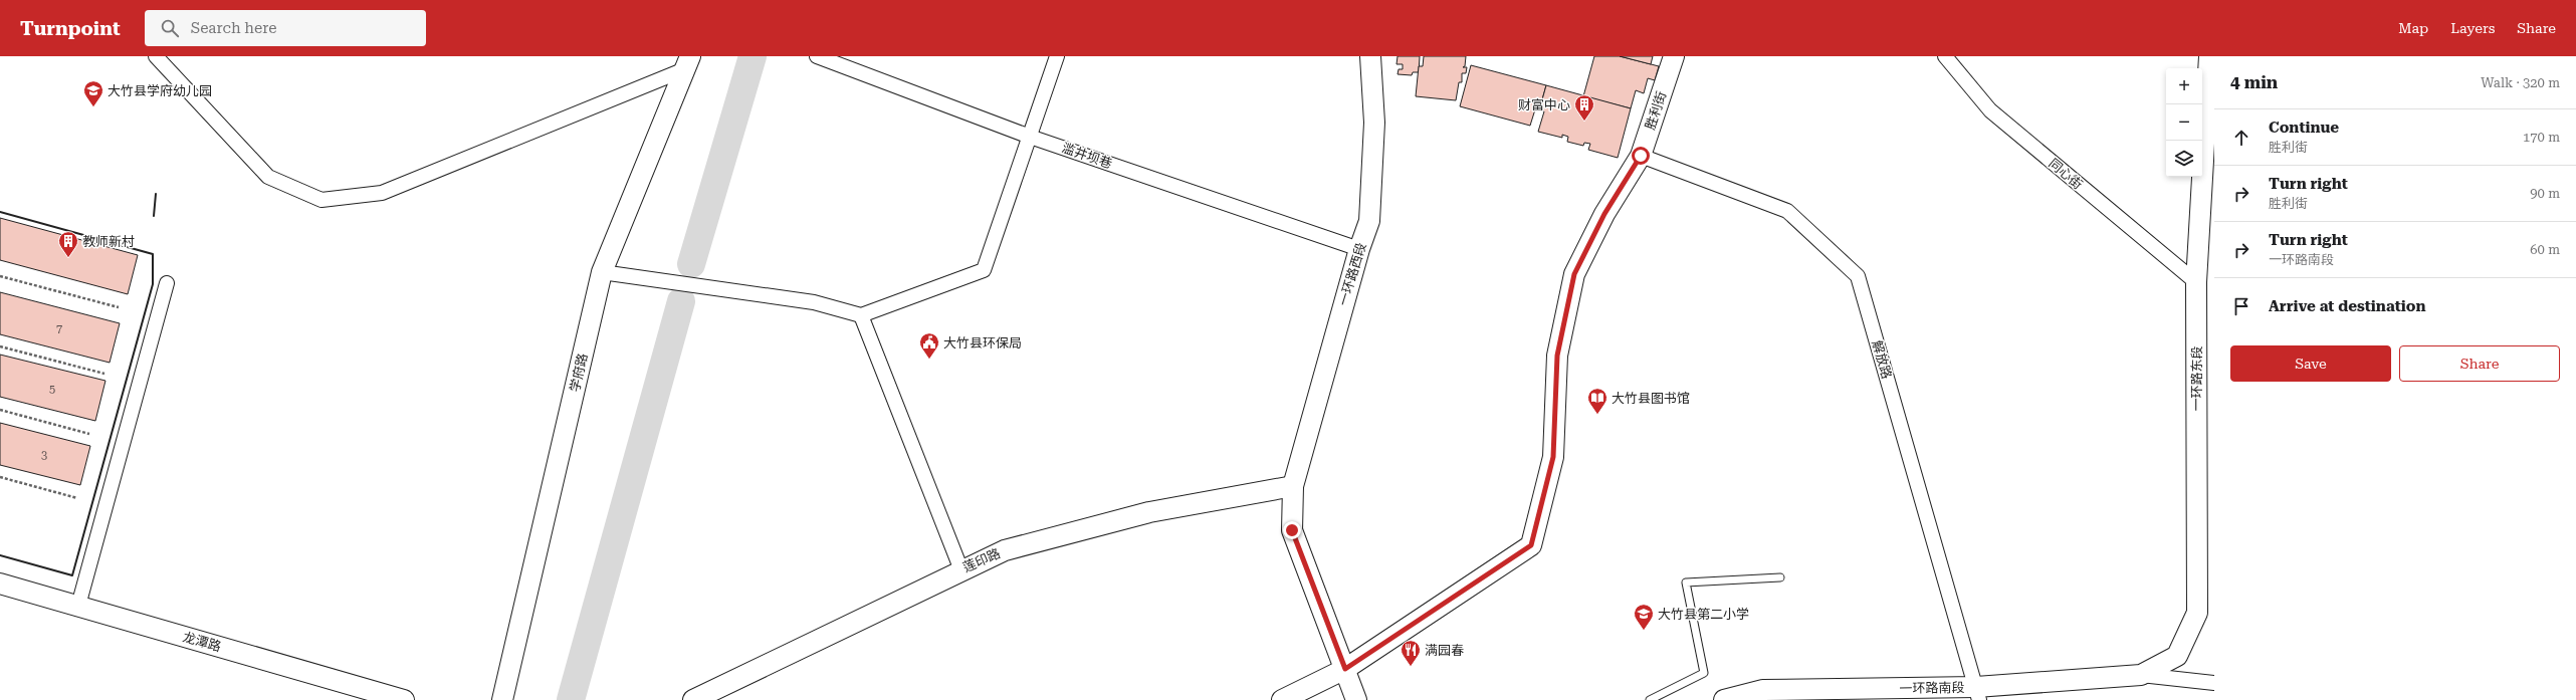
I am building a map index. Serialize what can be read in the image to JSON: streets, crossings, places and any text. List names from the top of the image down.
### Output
{
  "streets": {
    "street": [
      "胜利街",
      "滥井坝巷",
      "同心街",
      "一环路西段",
      "解放路",
      "学府路",
      "一环路东段",
      "莲印路",
      "龙潭路",
      "一环路南段"
    ]
  },
  "crossings": [
    ["胜利街", "解放路"],
    ["滥井坝巷", "一环路西段"],
    ["同心街", "一环路东段"],
    ["一环路西段", "莲印路"],
    ["解放路", "一环路南段"],
    ["一环路东段", "一环路南段"]
  ],
  "places": {
    "school or university": ["大竹县学府幼儿园", "大竹县第二小学"],
    "building": ["财富中心", "教师新村"],
    "public building": ["大竹县环保局"],
    "library": ["大竹县图书馆"],
    "restaurant": ["满园春"]
  },
  "house_numbers": ["7", "5", "3"],
  "page": {
    "header": "Turnpoint",
    "search": "Search here",
    "nav": ["Map", "Layers", "Share"],
    "heading": ["4 min", "Walk · 320 m"],
    "map_buttons": ["+", "−"],
    "list": [
      ["Continue", "胜利街", "170 m"],
      ["Turn right", "胜利街", "90 m"],
      ["Turn right", "一环路南段", "60 m"],
      "Arrive at destination"
    ],
    "buttons": ["Save", "Share"]
  }
}
